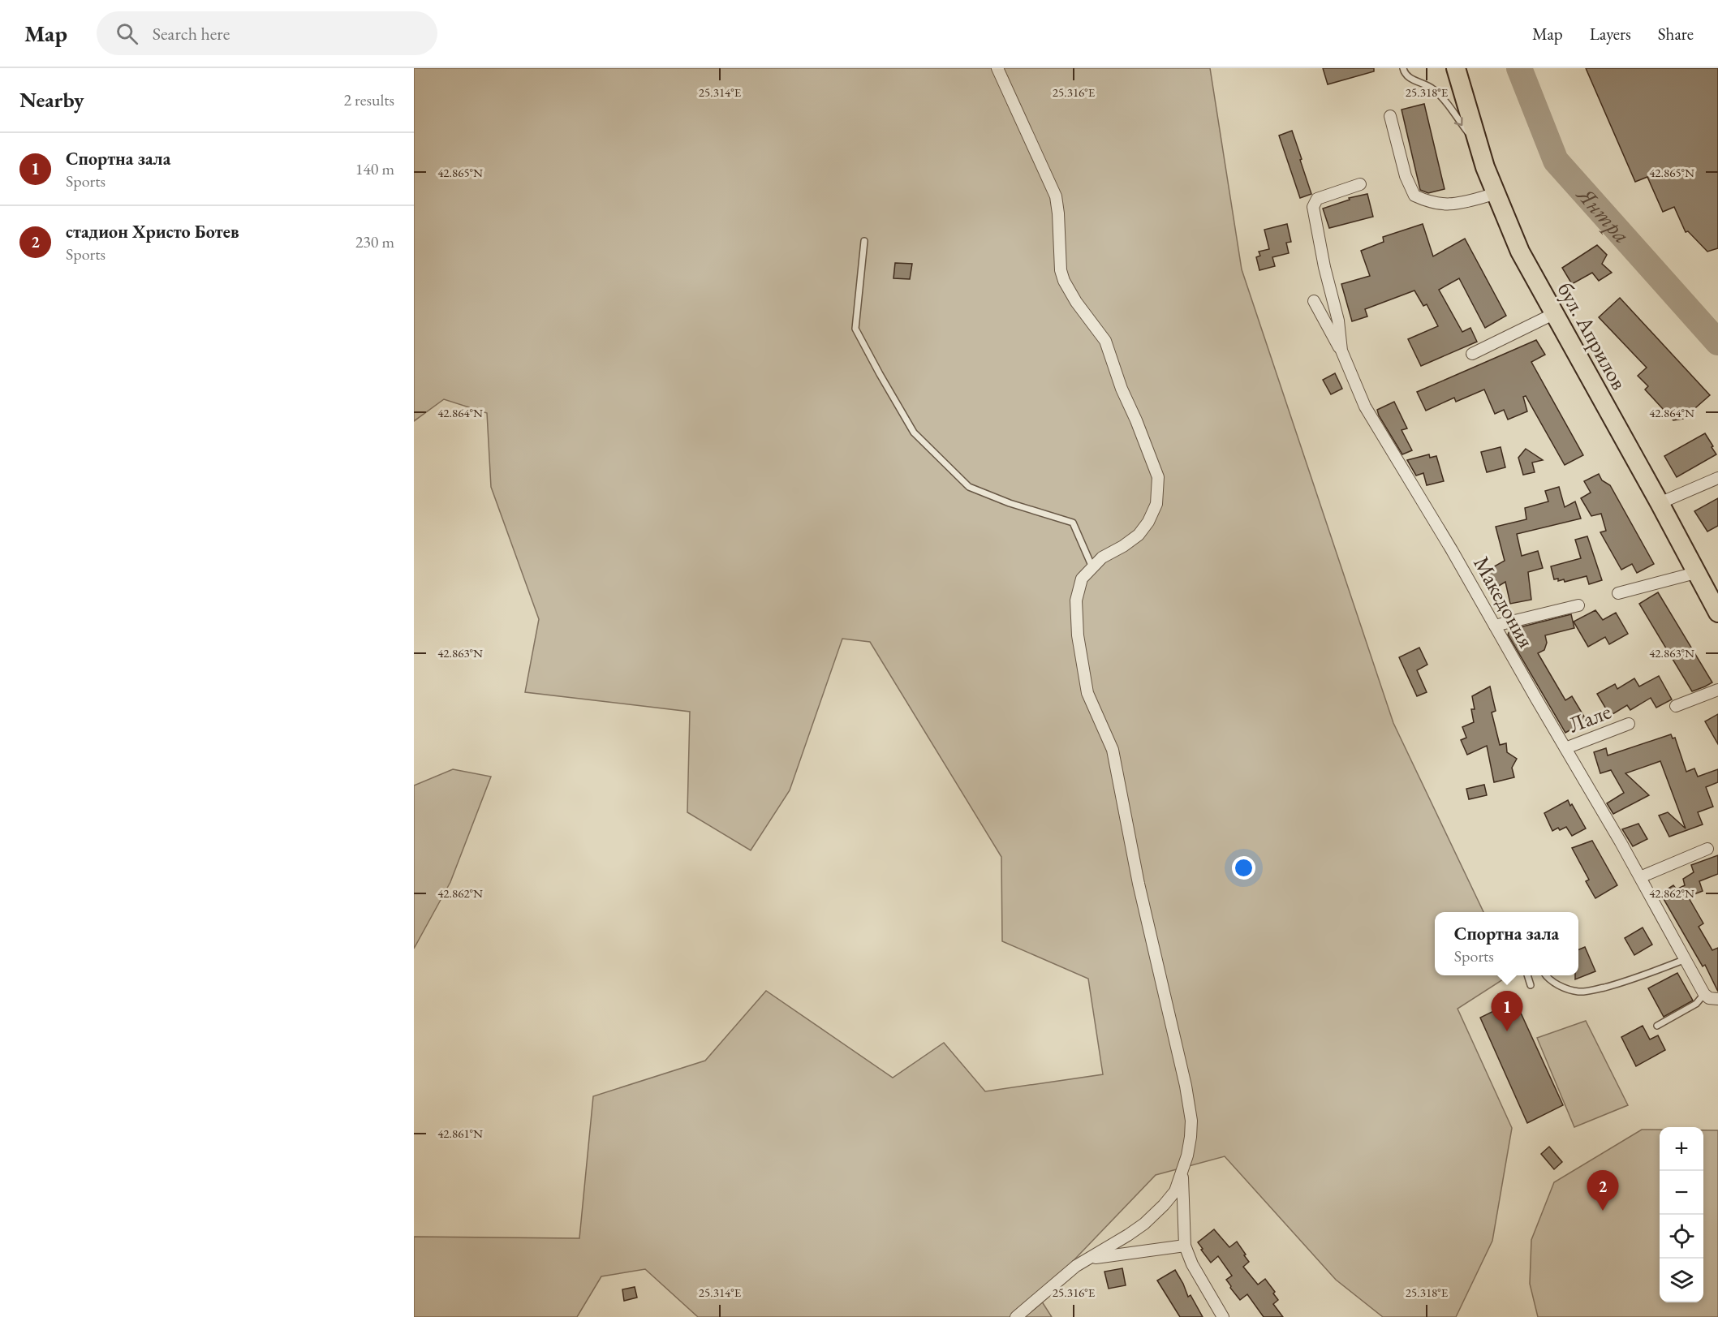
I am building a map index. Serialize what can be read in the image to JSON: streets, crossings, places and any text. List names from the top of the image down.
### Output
{
  "streets": {
    "main road": ["бул. Априлов"],
    "street": ["Македония", "Лале"]
  },
  "crossings": [
    ["Македония", "Лале"]
  ],
  "water": ["Янтра"],
  "page": {
    "header": "Map",
    "search": "Search here",
    "nav": ["Map", "Layers", "Share"],
    "heading": ["Nearby", "2 results"],
    "list": [
      {
        "mark": "1",
        "name": "Спортна зала",
        "note": "Sports",
        "value": "140 m"
      },
      {
        "mark": "2",
        "name": "стадион Христо Ботев",
        "note": "Sports",
        "value": "230 m"
      }
    ],
    "popup": ["Спортна зала", "Sports"],
    "pins": ["1", "2"],
    "map_buttons": ["+", "−"]
  },
  "coordinates": [
    "25.314°E",
    "25.316°E",
    "25.318°E",
    "42.865°N",
    "42.864°N",
    "42.863°N",
    "42.862°N",
    "42.861°N"
  ]
}
